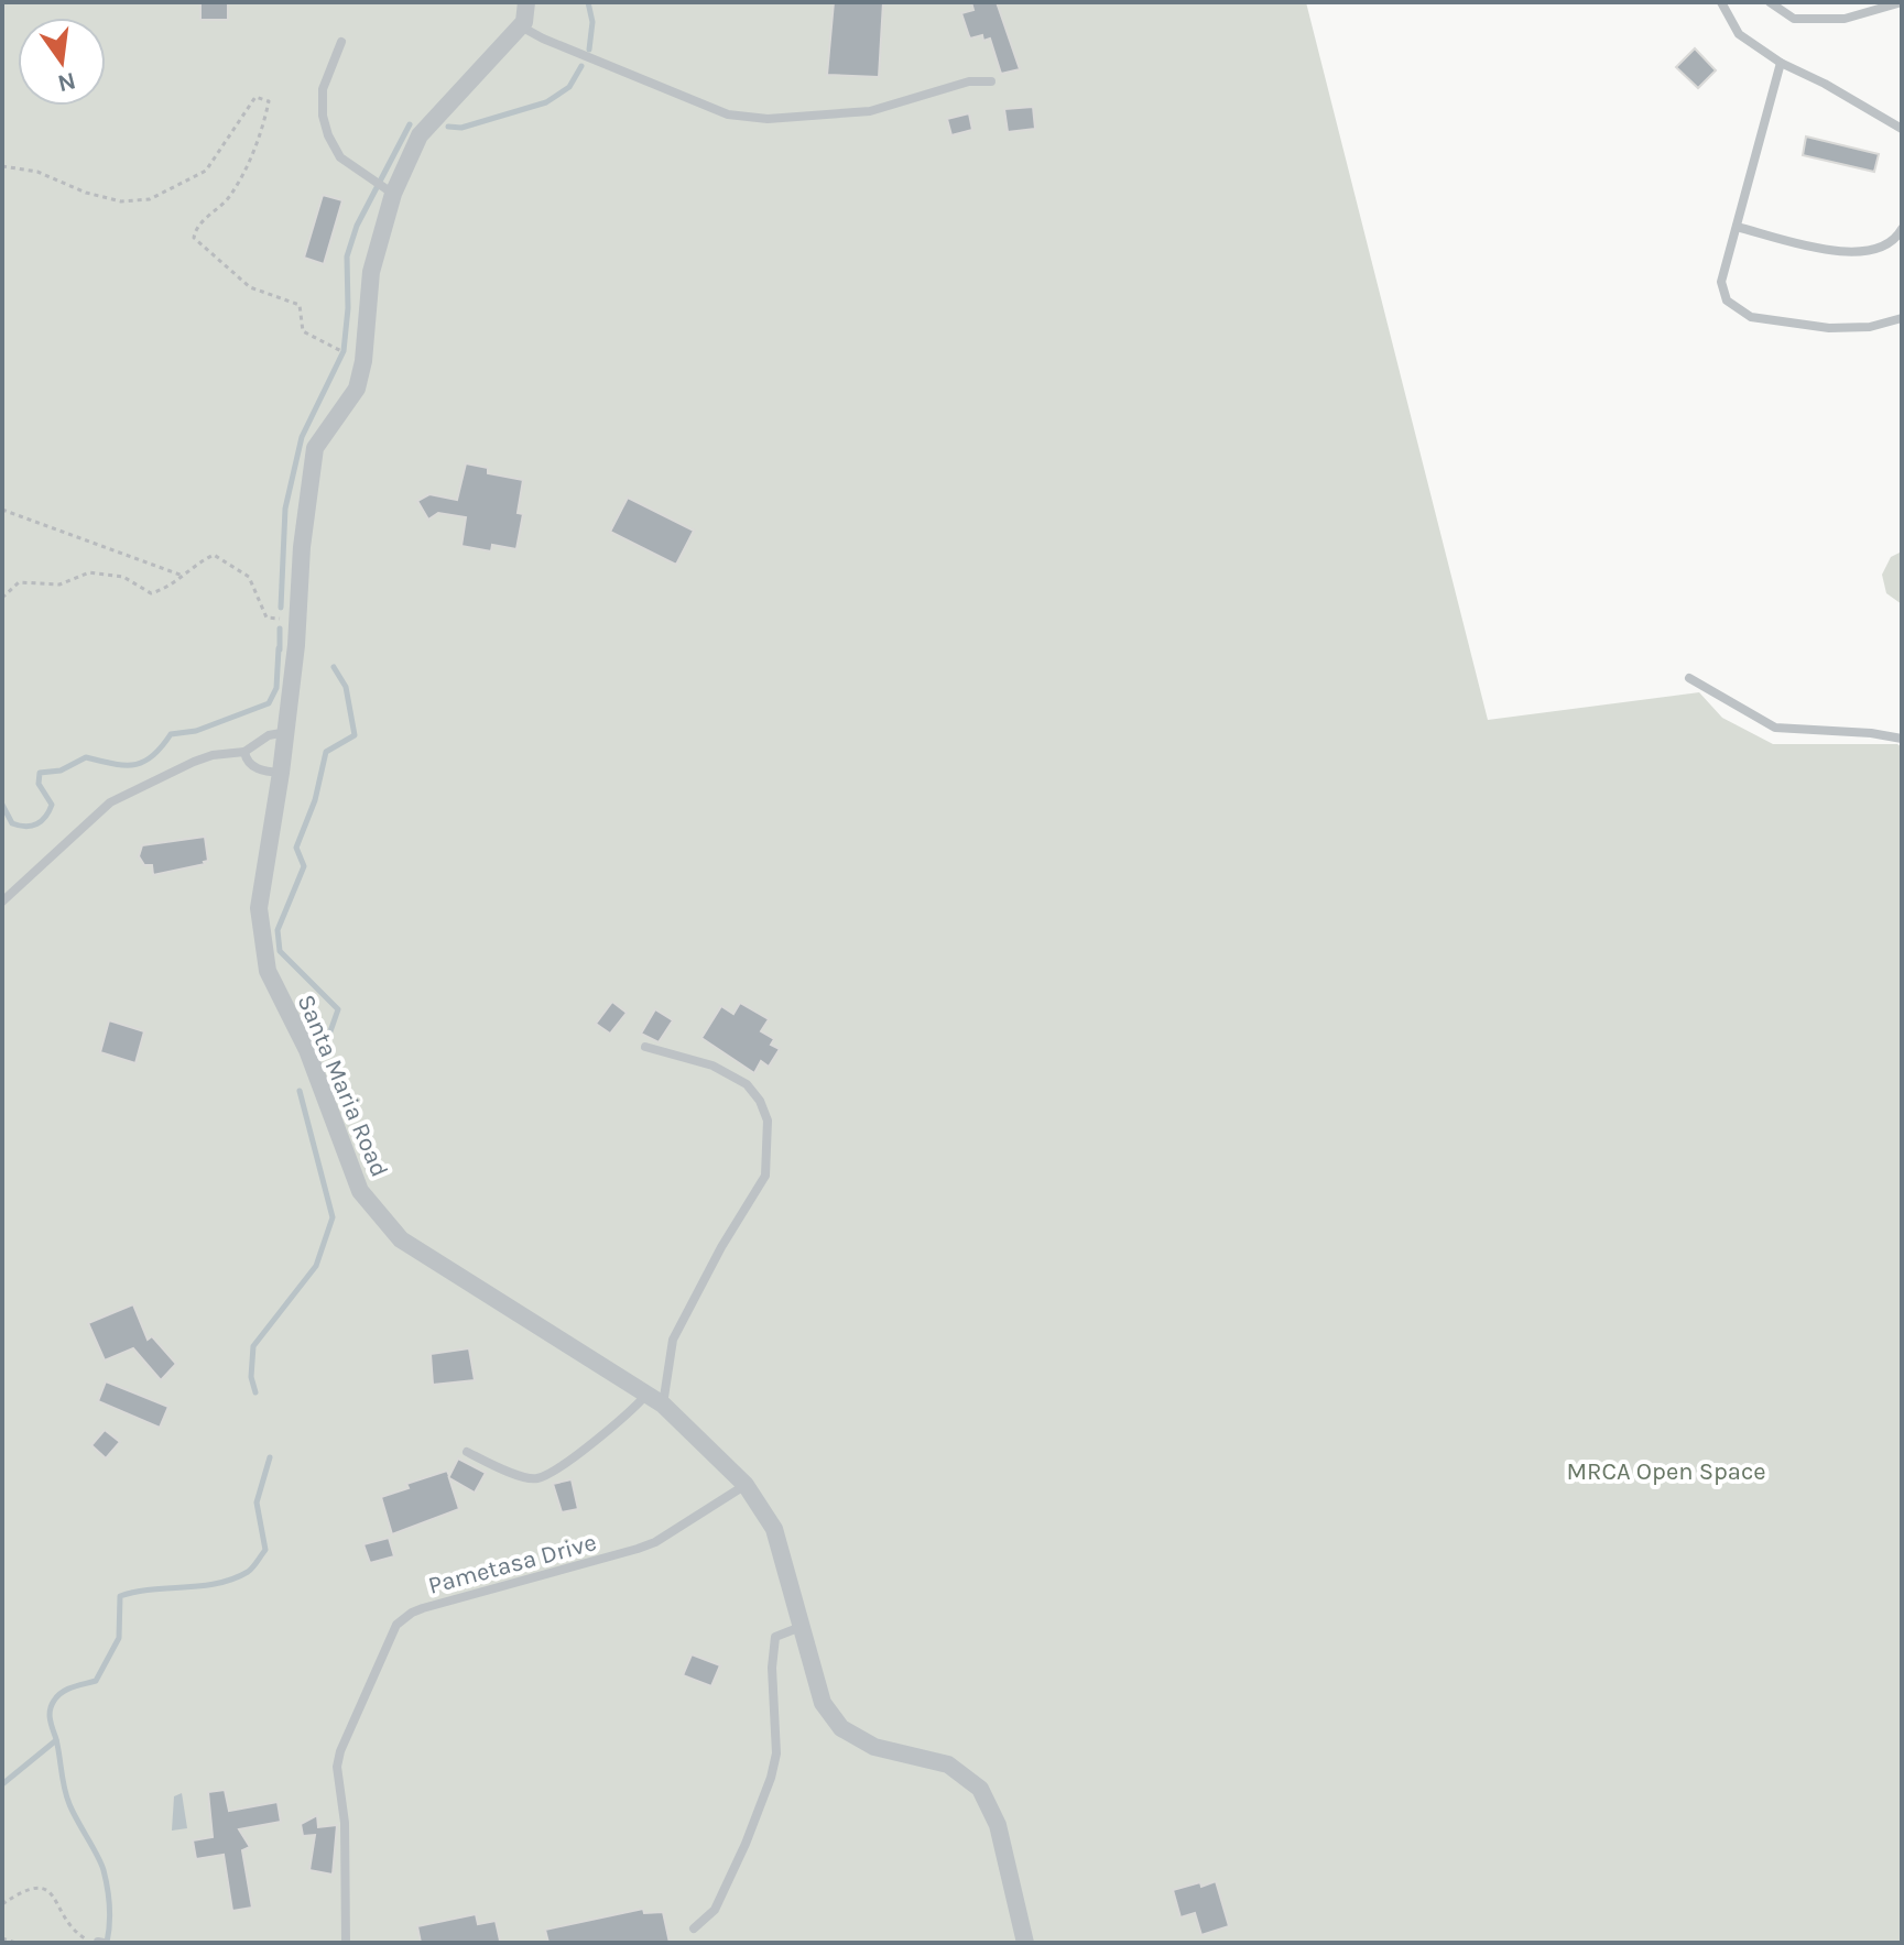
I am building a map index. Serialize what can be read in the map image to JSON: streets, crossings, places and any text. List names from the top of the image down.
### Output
{
  "streets": {
    "street": ["Santa Maria Road"],
    "lane": ["Pametasa Drive"]
  },
  "crossings": [
    ["Santa Maria Road", "Pametasa Drive"]
  ],
  "parks": ["MRCA Open Space"],
  "north": "bottom"
}
